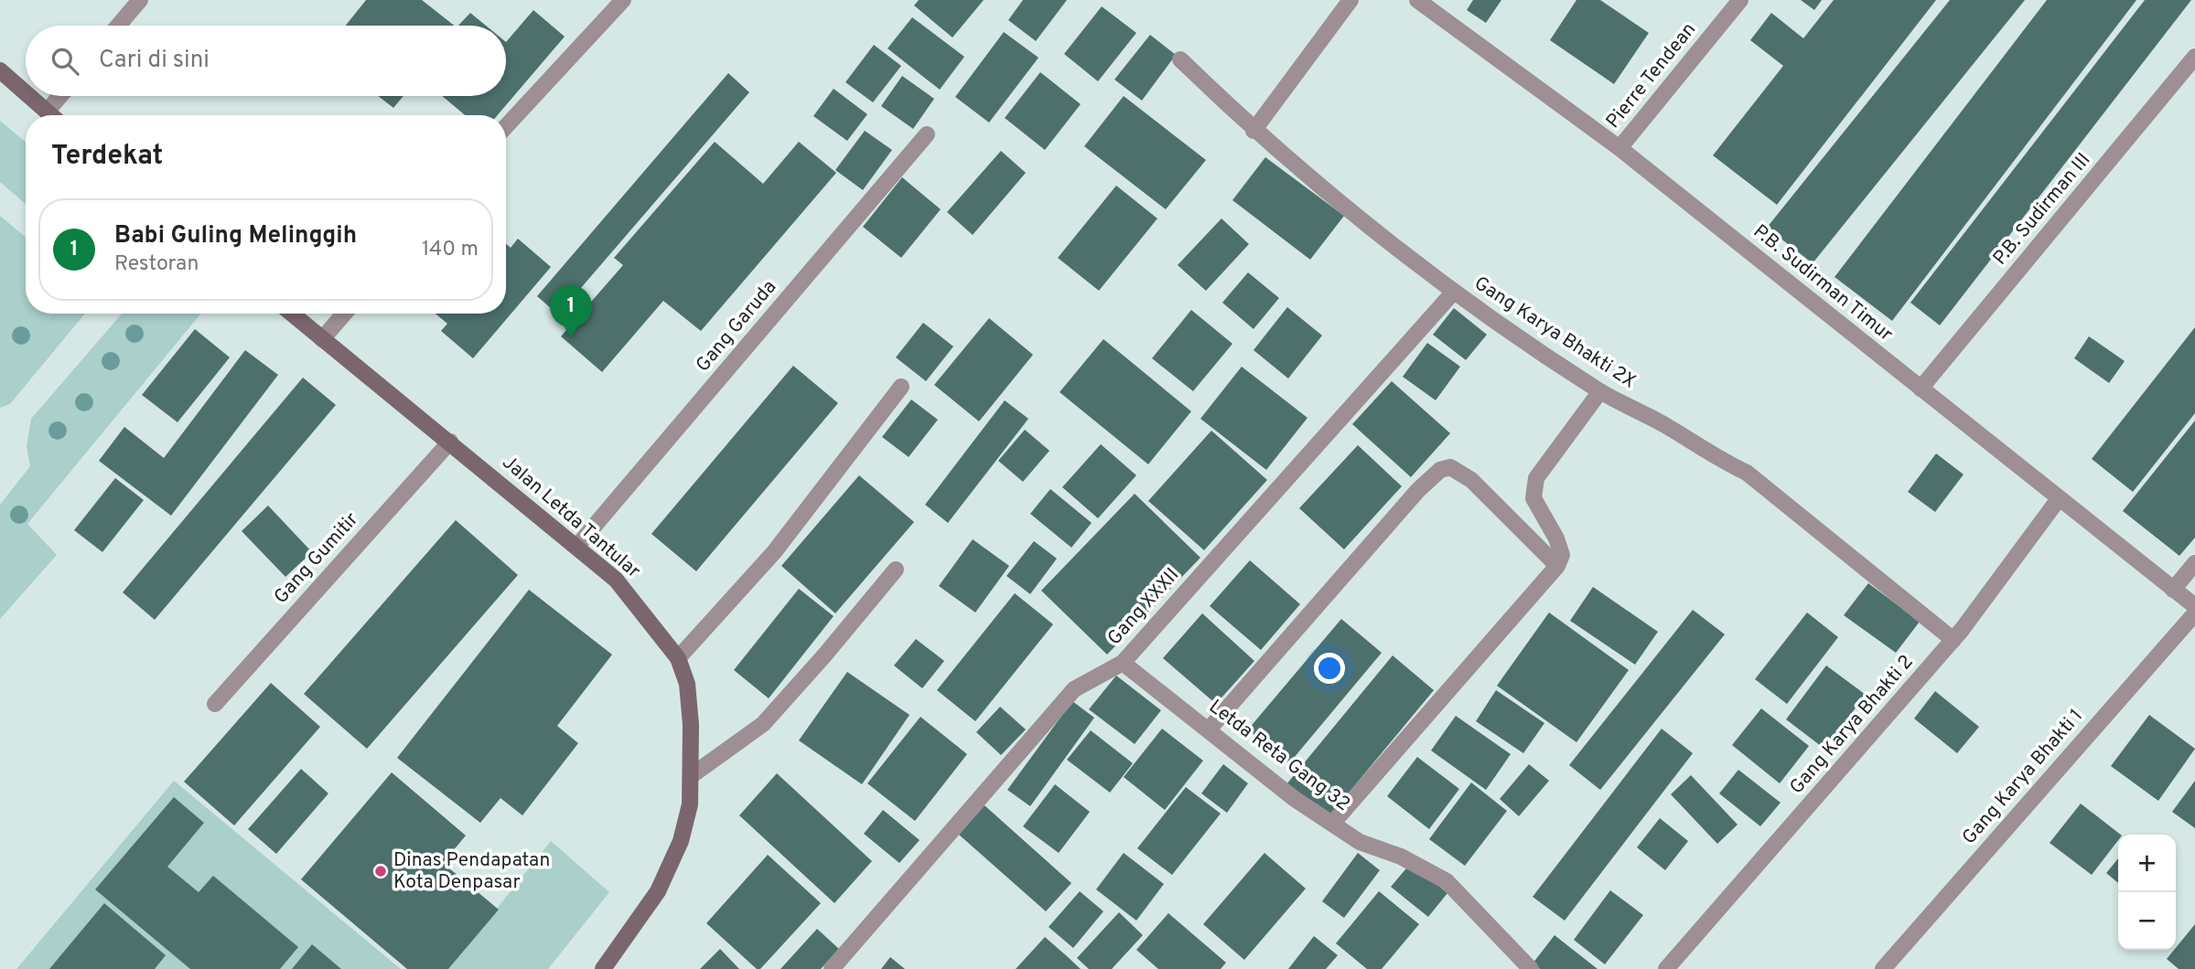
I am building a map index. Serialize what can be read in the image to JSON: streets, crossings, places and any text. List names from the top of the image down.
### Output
{
  "streets": {
    "main road": ["Jalan Letda Tantular"],
    "street": [
      "Pierre Tendean",
      "P.B. Sudirman III",
      "P.B. Sudirman Timur",
      "Gang Garuda",
      "Gang Karya Bhakti 2X",
      "Gang Gumitir",
      "Gang XXXII",
      "Gang Karya Bhakti 2",
      "Letda Reta Gang 32",
      "Gang Karya Bhakti 1"
    ]
  },
  "crossings": [
    ["Pierre Tendean", "P.B. Sudirman Timur"],
    ["P.B. Sudirman III", "P.B. Sudirman Timur"],
    ["P.B. Sudirman Timur", "Gang Karya Bhakti 2"],
    ["Gang Garuda", "Jalan Letda Tantular"],
    ["Gang Karya Bhakti 2X", "Gang XXXII"],
    ["Gang Karya Bhakti 2X", "Gang Karya Bhakti 2"],
    ["Jalan Letda Tantular", "Gang Gumitir"],
    ["Gang XXXII", "Letda Reta Gang 32"]
  ],
  "places": ["Dinas Pendapatan Kota Denpasar"],
  "page": {
    "search": "Cari di sini",
    "heading": "Terdekat",
    "list": [
      {
        "mark": "1",
        "name": "Babi Guling Melinggih",
        "note": "Restoran",
        "value": "140 m"
      }
    ],
    "pins": "1",
    "map_buttons": ["+", "−"]
  }
}
